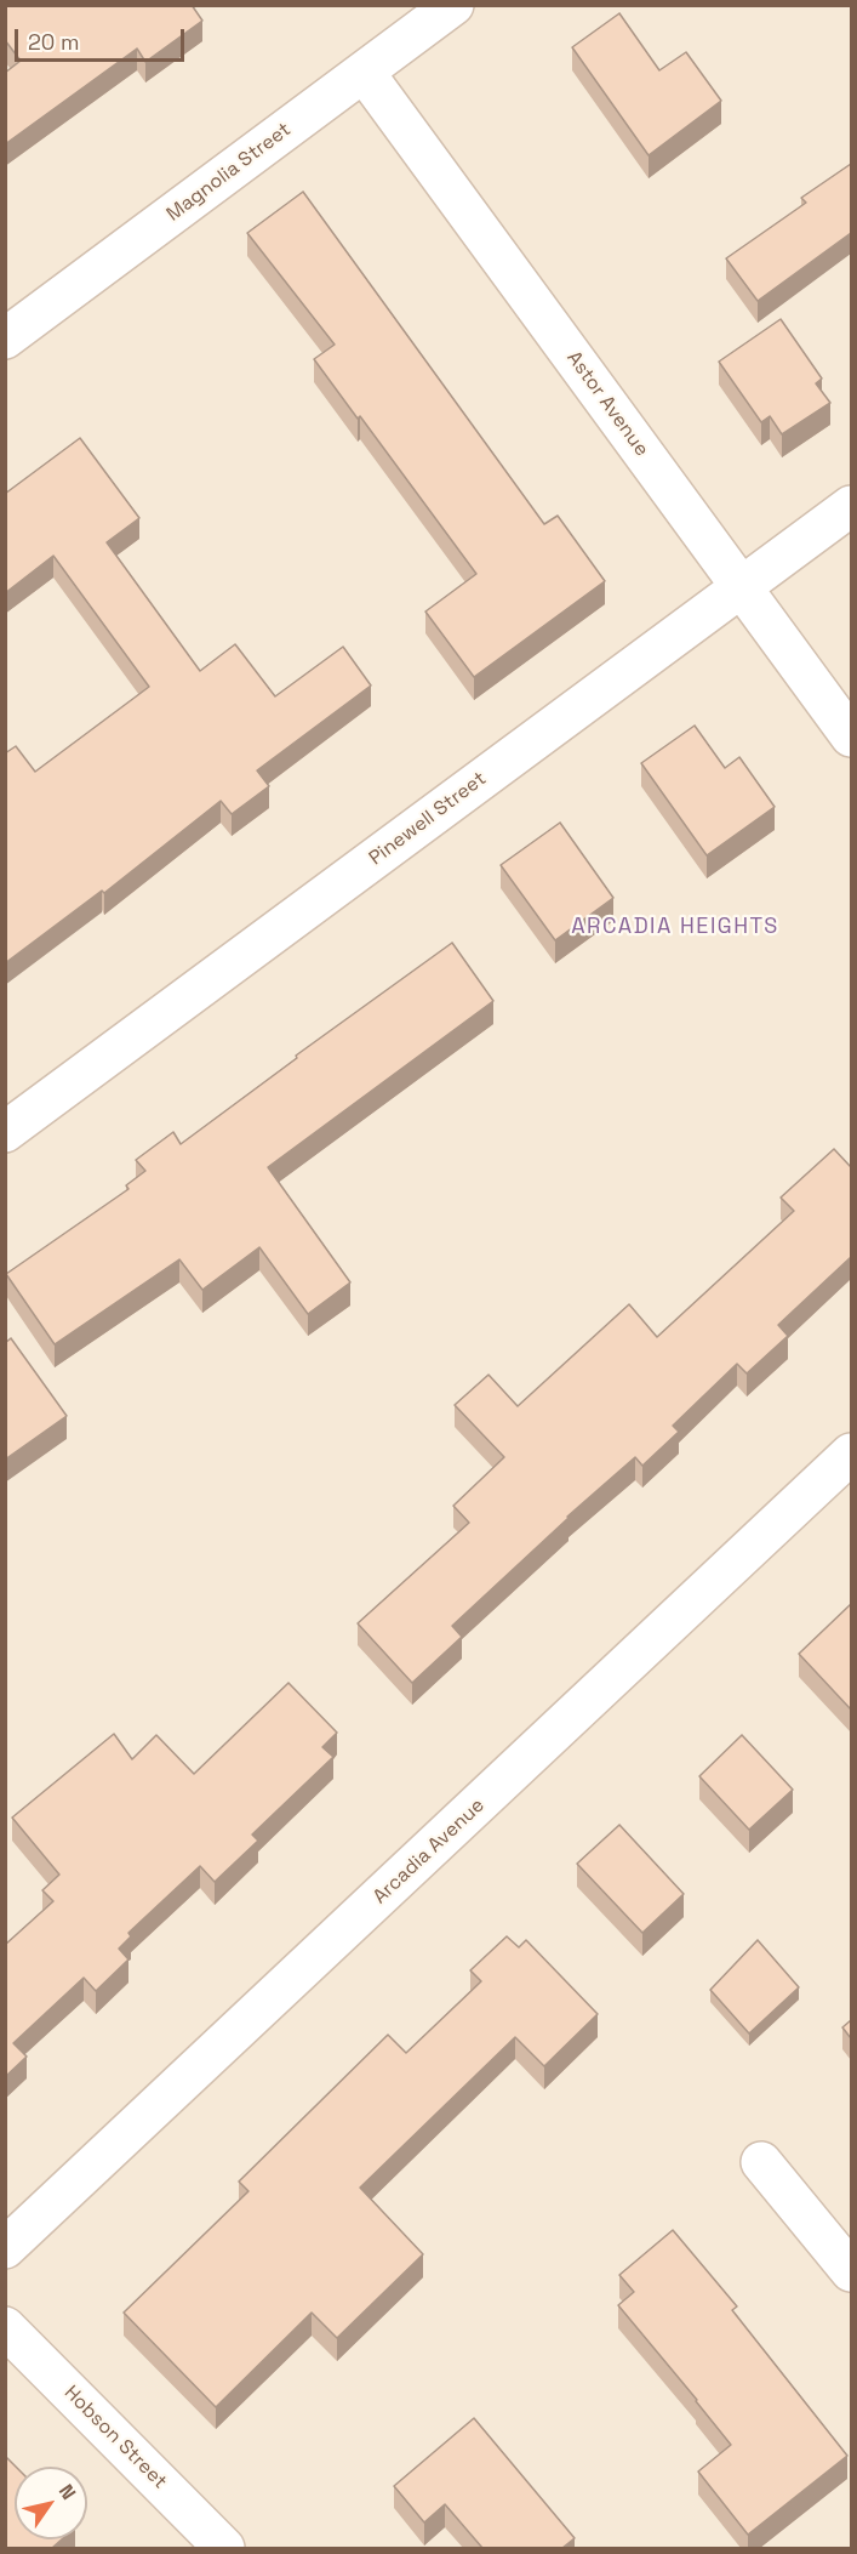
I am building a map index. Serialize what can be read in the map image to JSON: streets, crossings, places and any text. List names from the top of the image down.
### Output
{
  "streets": {
    "street": [
      "Magnolia Street",
      "Astor Avenue",
      "Pinewell Street",
      "Arcadia Avenue",
      "Hobson Street"
    ]
  },
  "crossings": [
    ["Magnolia Street", "Astor Avenue"],
    ["Astor Avenue", "Pinewell Street"]
  ],
  "districts": ["ARCADIA HEIGHTS"],
  "scale_bar": "20 m",
  "north": "top right"
}
